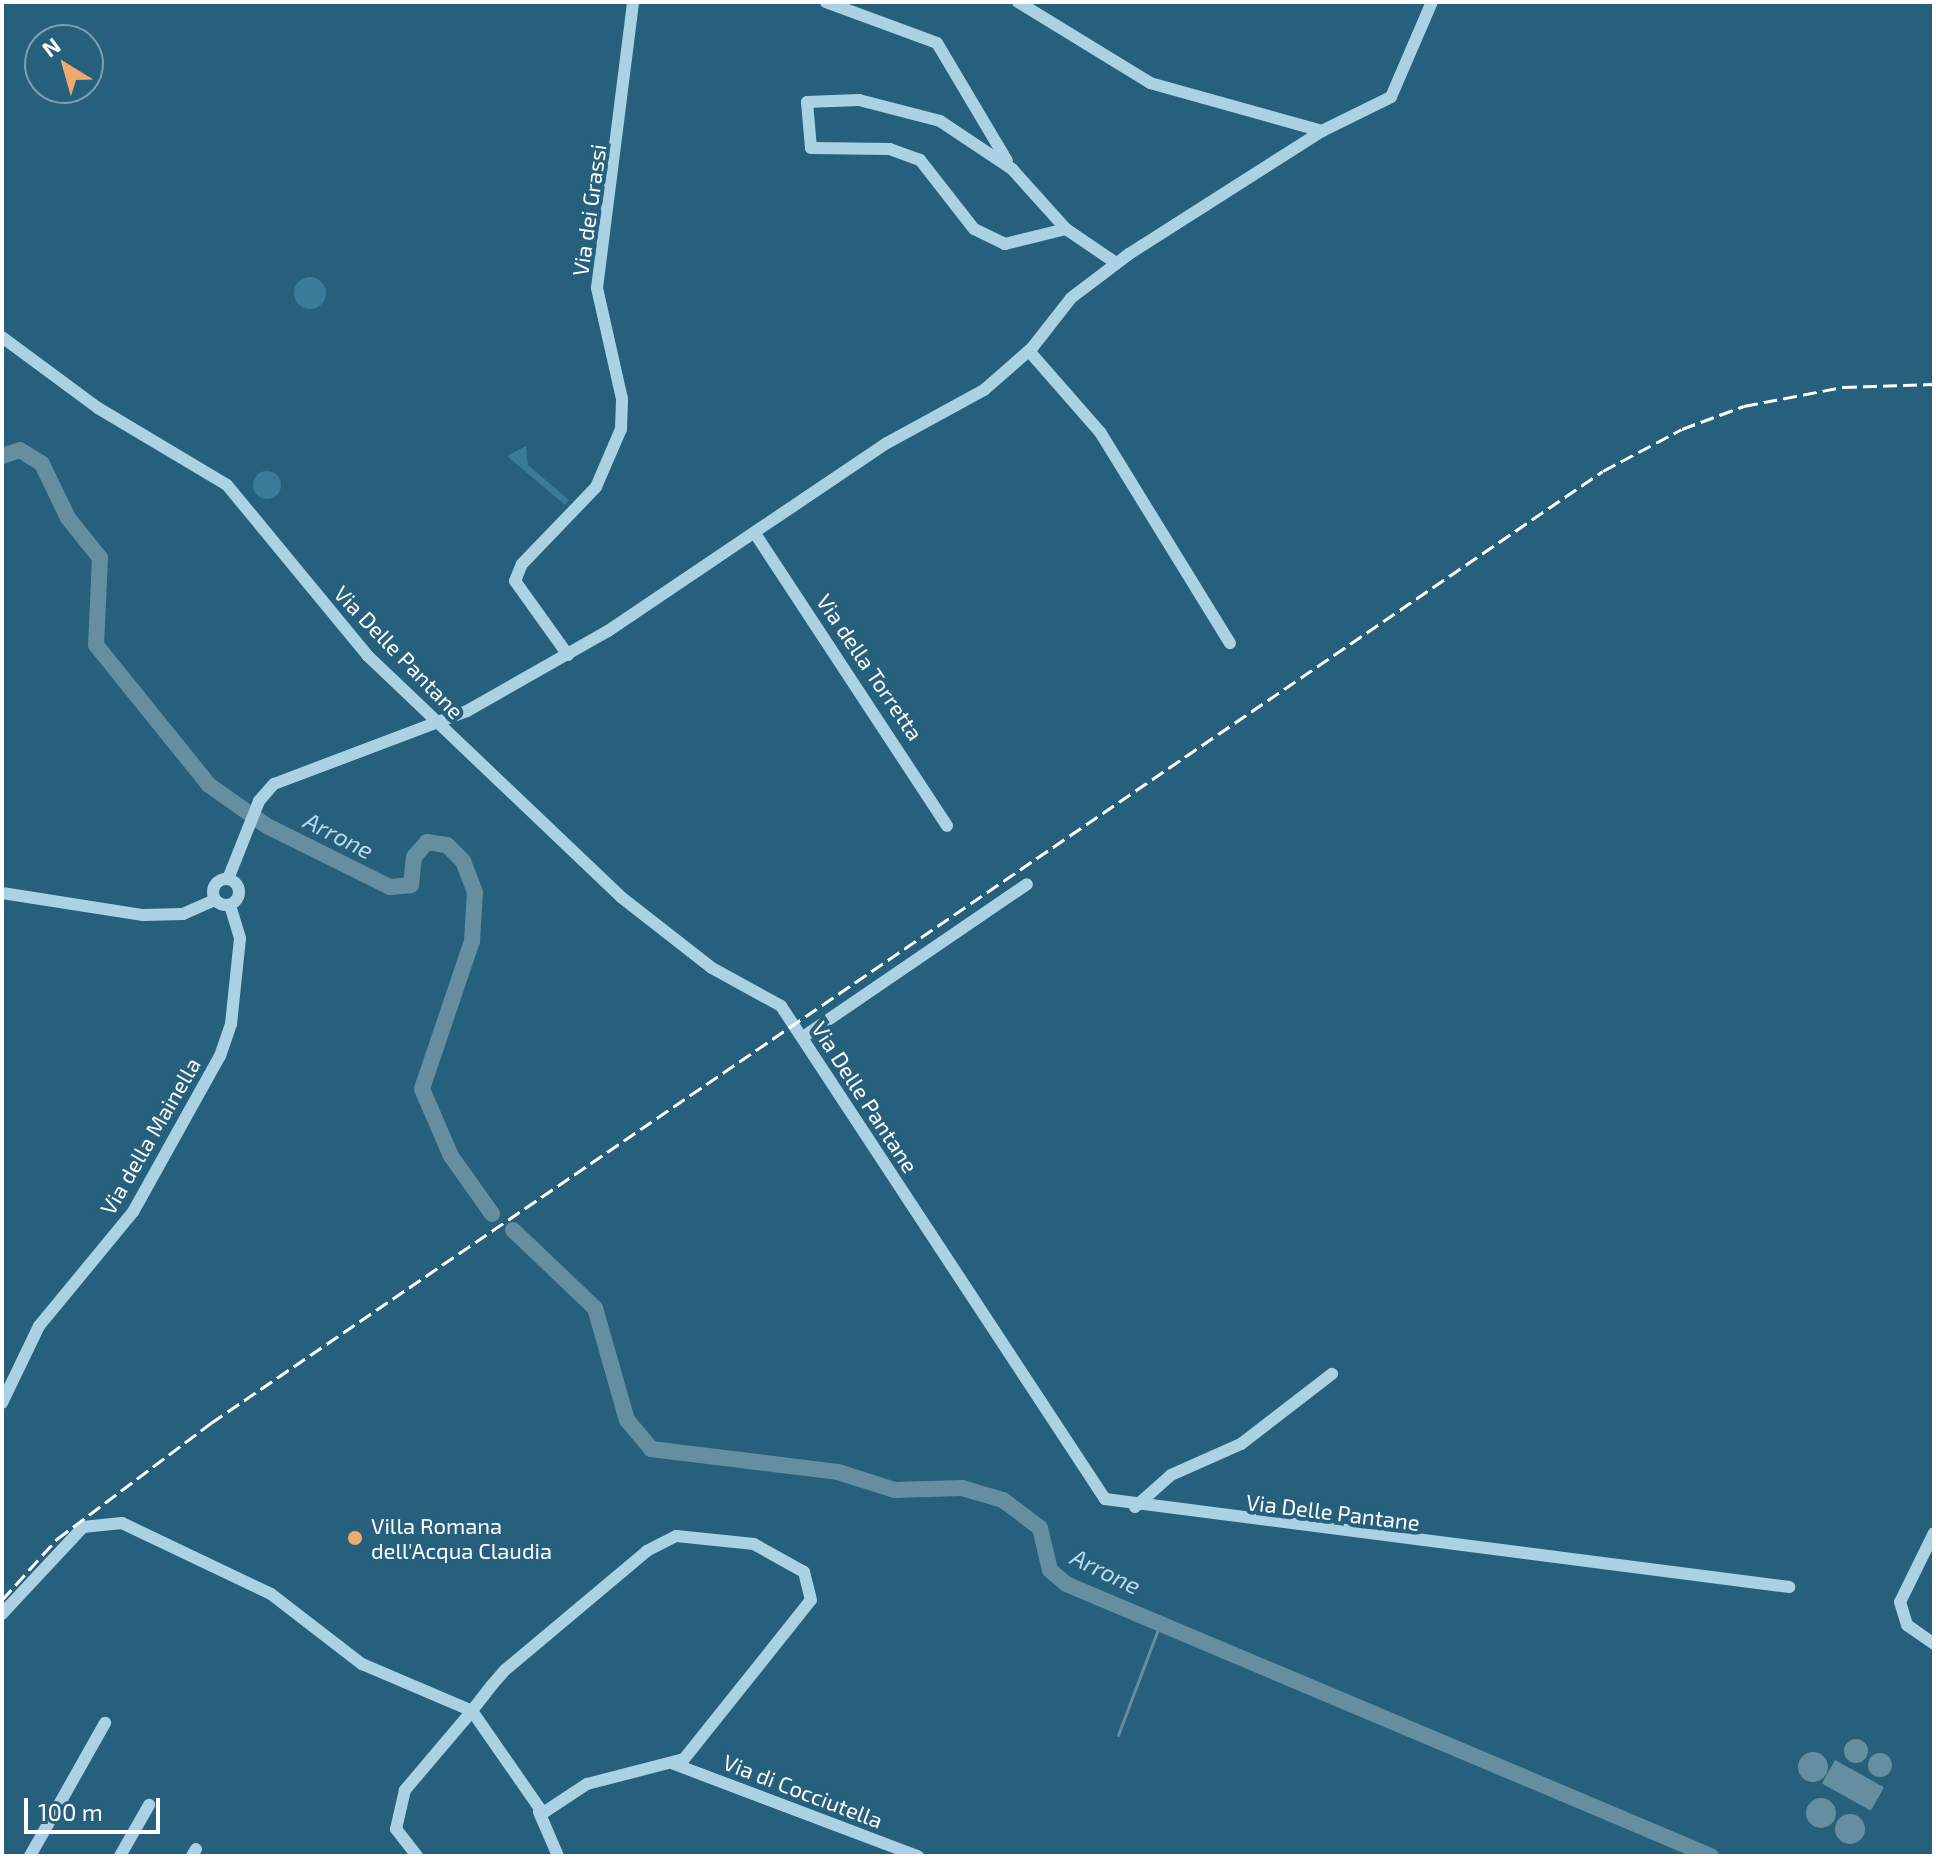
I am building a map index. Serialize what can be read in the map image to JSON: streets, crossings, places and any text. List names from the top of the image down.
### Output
{
  "streets": {
    "street": [
      "Via dei Grassi",
      "Via Delle Pantane",
      "Via della Torretta",
      "Via della Mainella",
      "Via di Cocciutella"
    ]
  },
  "water": ["Arrone"],
  "places": ["Villa Romana dell'Acqua Claudia"],
  "scale_bar": "100 m",
  "north": "top left"
}
